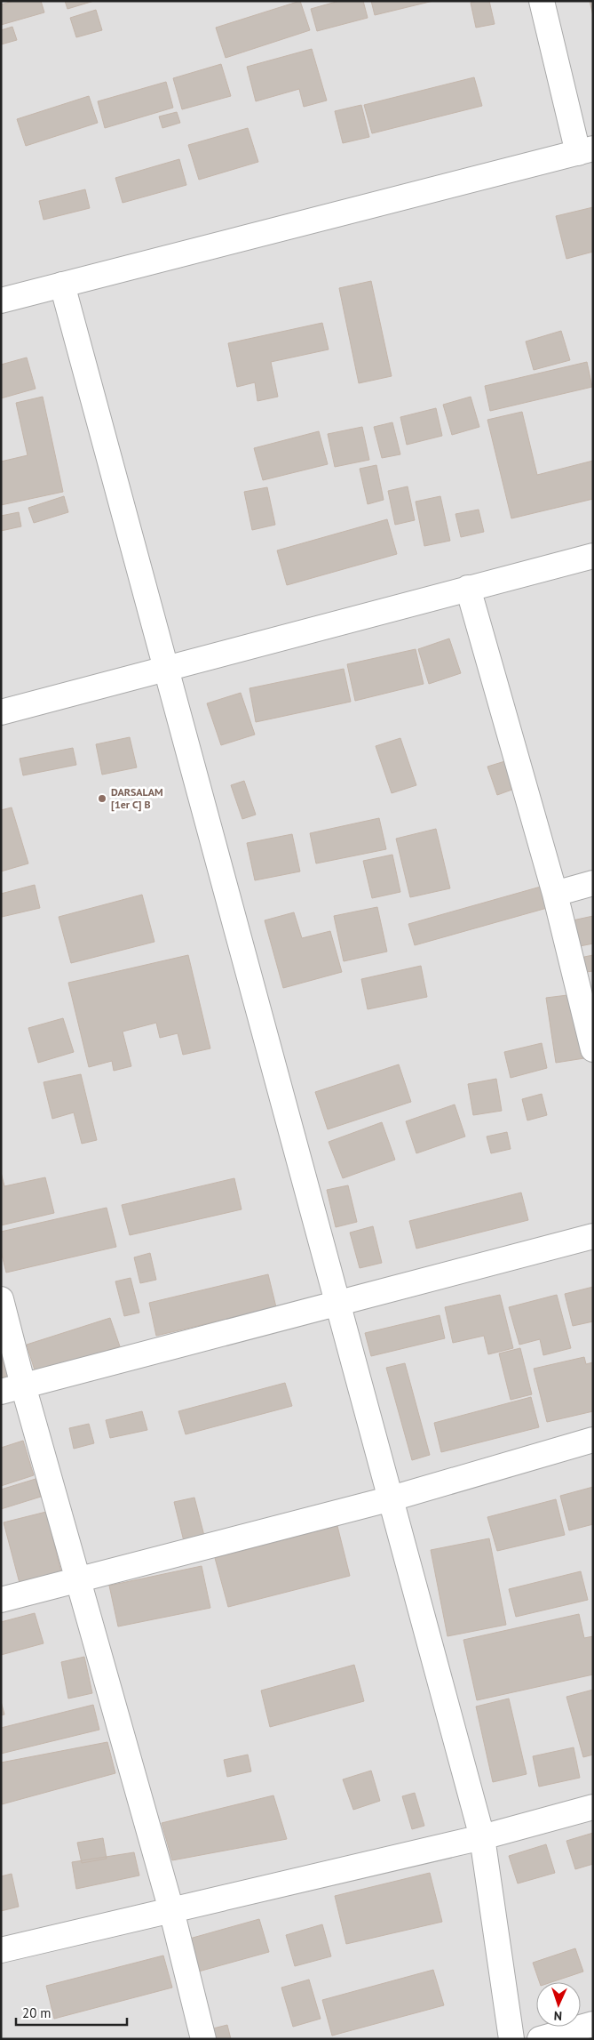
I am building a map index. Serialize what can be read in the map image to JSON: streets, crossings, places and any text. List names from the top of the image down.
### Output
{
  "places": ["DARSALAM [1er C] B"],
  "scale_bar": "20 m",
  "north": "bottom"
}
